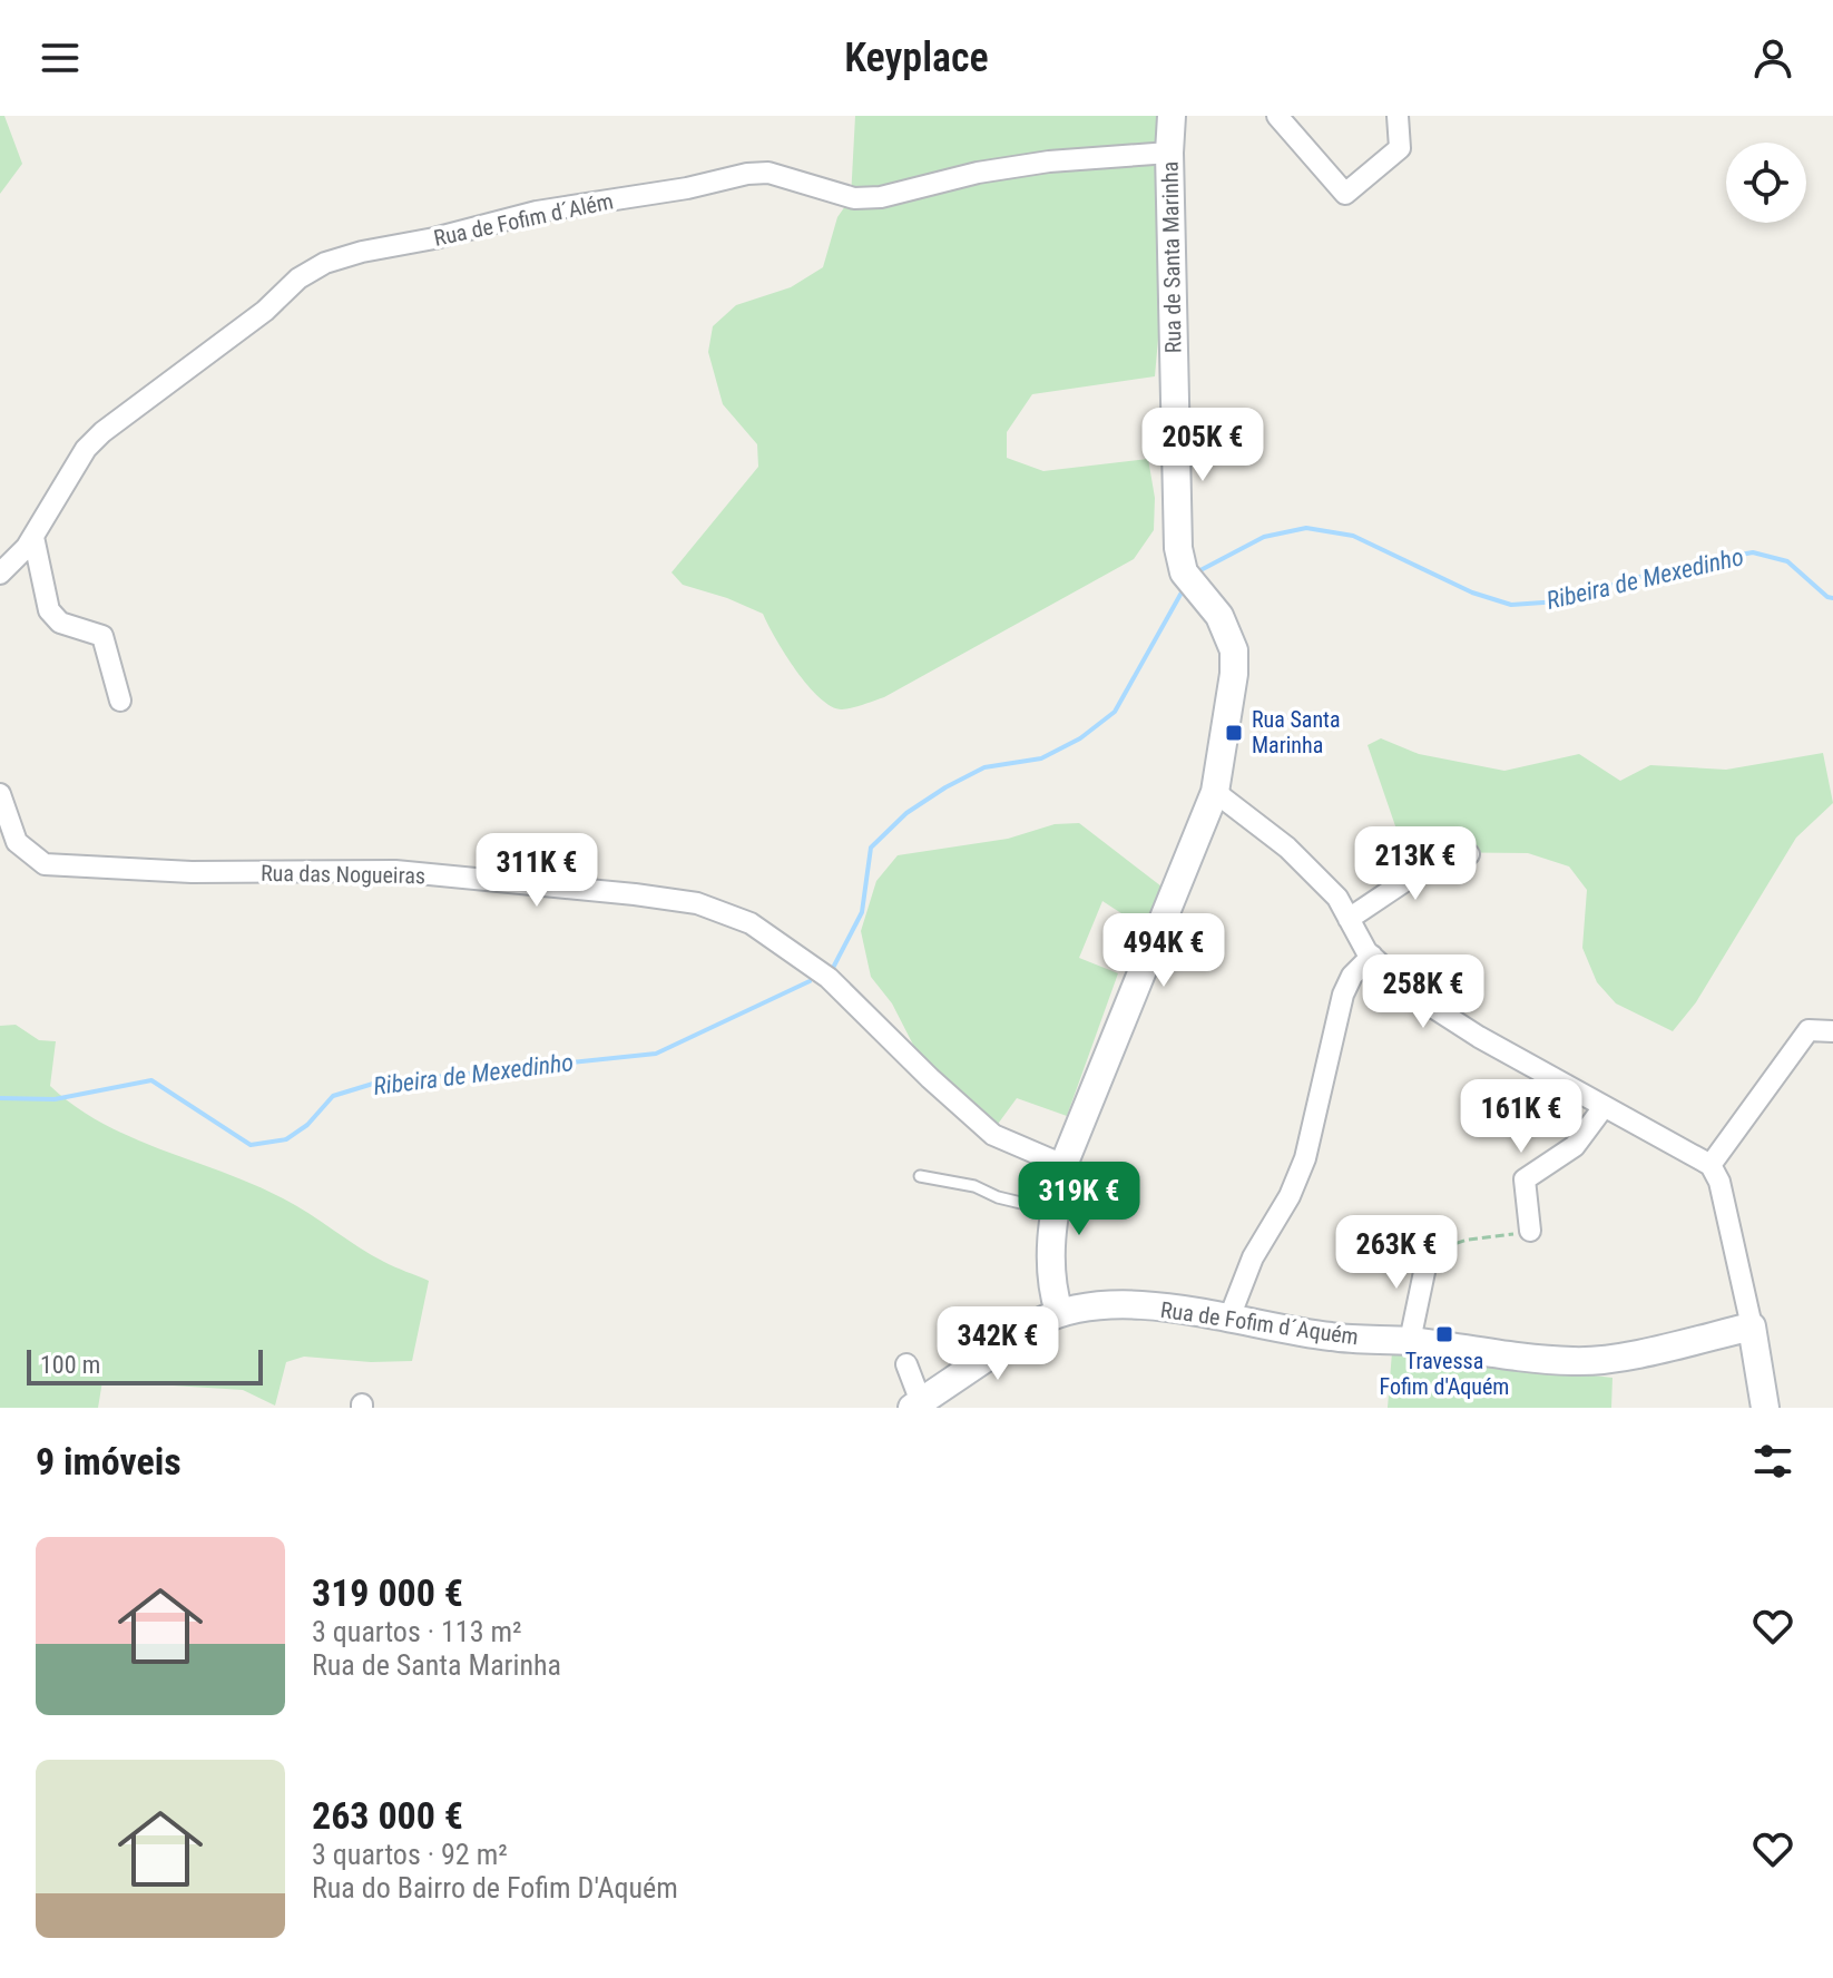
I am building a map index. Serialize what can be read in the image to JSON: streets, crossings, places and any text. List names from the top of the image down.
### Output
{
  "streets": {
    "street": [
      "Rua de Fofim d´Além",
      "Rua de Santa Marinha",
      "Rua das Nogueiras",
      "Rua de Fofim d´Aquém"
    ]
  },
  "crossings": [
    ["Rua de Fofim d´Além", "Rua de Santa Marinha"],
    ["Rua de Santa Marinha", "Rua das Nogueiras"],
    ["Rua de Santa Marinha", "Rua de Fofim d´Aquém"]
  ],
  "water": ["Ribeira de Mexedinho"],
  "places": {
    "transit": ["Rua Santa Marinha", "Travessa Fofim d'Aquém"]
  },
  "scale_bar": "100 m",
  "page": {
    "header": "Keyplace",
    "price": [
      "205K €",
      "213K €",
      "311K €",
      "494K €",
      "258K €",
      "161K €",
      "319K €",
      "263K €",
      "342K €"
    ],
    "scale": "100 m",
    "heading": "9 imóveis",
    "list": [
      {
        "name": "319 000 €",
        "note": "3 quartos · 113 m² · Rua de Santa Marinha"
      },
      {
        "name": "263 000 €",
        "note": "3 quartos · 92 m² · Rua do Bairro de Fofim D'Aquém"
      }
    ]
  }
}
